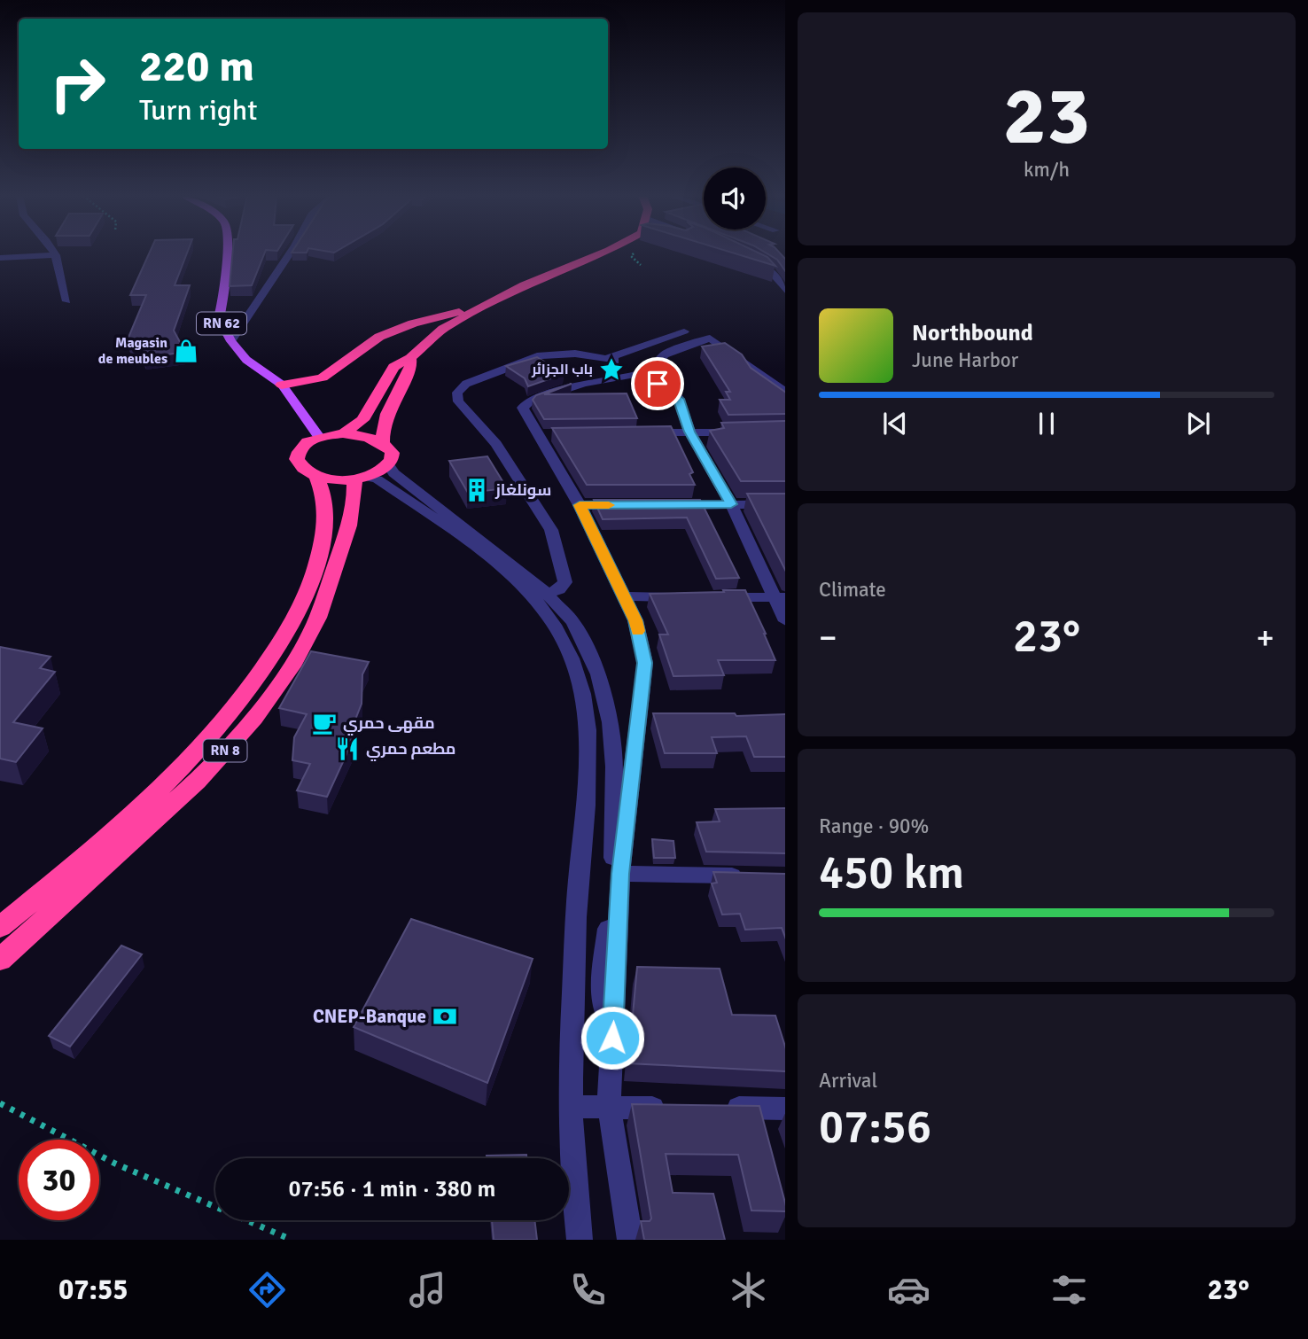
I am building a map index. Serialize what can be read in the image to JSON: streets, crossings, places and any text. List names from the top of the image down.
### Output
{
  "streets": {
    "highway": ["RN 8"],
    "main road": ["RN 62"]
  },
  "places": {
    "shop": ["Magasin de meubles"],
    "place": ["باب الجزائر"],
    "building": ["سونلغاز"],
    "cafe": ["مقهى حمري"],
    "restaurant": ["مطعم حمري"],
    "bank": ["CNEP-Banque"]
  },
  "page": {
    "tile": [
      ["23", "km/h"],
      "Climate",
      ["Range · 90%", "450 km"],
      ["Arrival", "07:56"]
    ],
    "turn": ["220 m", "Turn right"],
    "song": ["Northbound", "June Harbor"],
    "heat": ["−", "23°", "+"],
    "limit": "30",
    "trip": "07:56 · 1 min · 380 m",
    "tabs": ["07:55", "23°"]
  }
}
